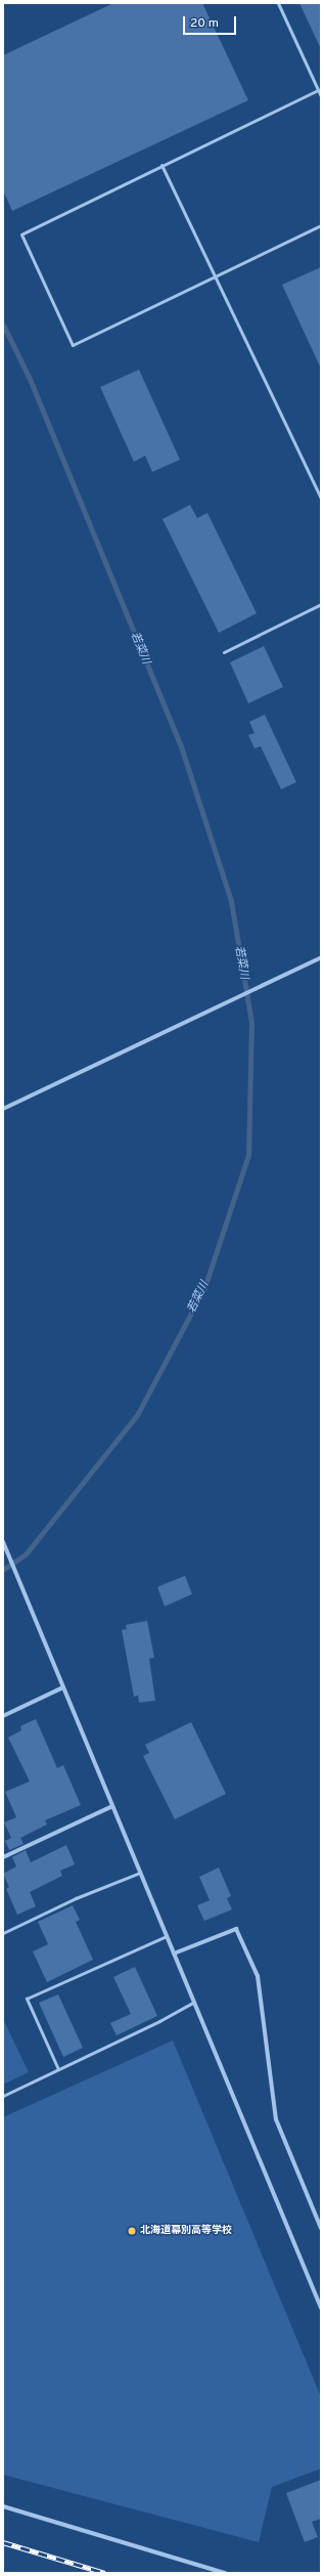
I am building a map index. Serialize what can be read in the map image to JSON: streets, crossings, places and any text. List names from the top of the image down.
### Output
{
  "water": ["若菜川"],
  "places": ["北海道幕別高等学校"],
  "scale_bar": "20 m"
}
